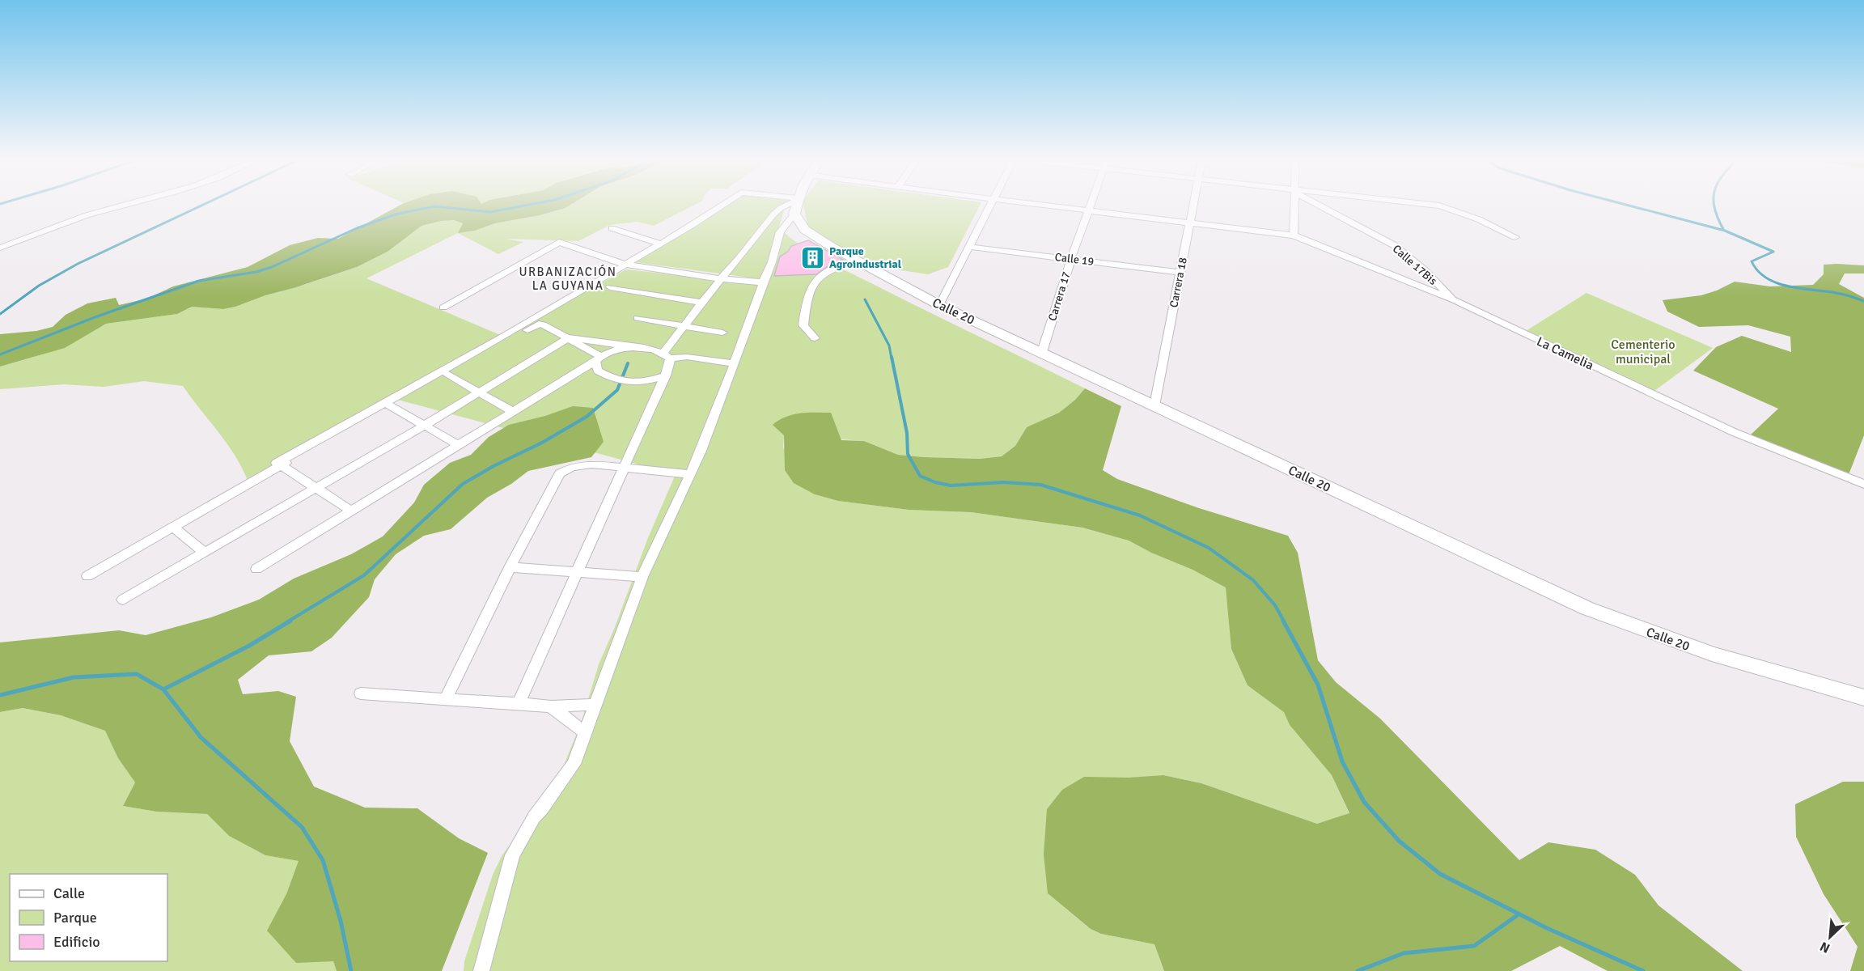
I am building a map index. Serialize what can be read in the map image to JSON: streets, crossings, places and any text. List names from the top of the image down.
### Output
{
  "streets": {
    "main road": ["Calle 20"],
    "street": [
      "Calle 19",
      "Calle 17Bis",
      "Carrera 18",
      "Carrera 17",
      "La Camelia"
    ]
  },
  "crossings": [
    ["Calle 19", "Carrera 18"],
    ["Calle 19", "Carrera 17"],
    ["Calle 17Bis", "La Camelia"],
    ["Carrera 18", "Calle 20"],
    ["Carrera 18", "La Camelia"],
    ["Carrera 17", "Calle 20"],
    ["Carrera 17", "La Camelia"]
  ],
  "districts": ["URBANIZACIÓN LA GUYANA"],
  "parks": ["Cementerio municipal"],
  "places": {
    "building": ["Parque Agroindustrial"]
  },
  "legend": ["Calle", "Parque", "Edificio"],
  "north": "bottom left"
}
